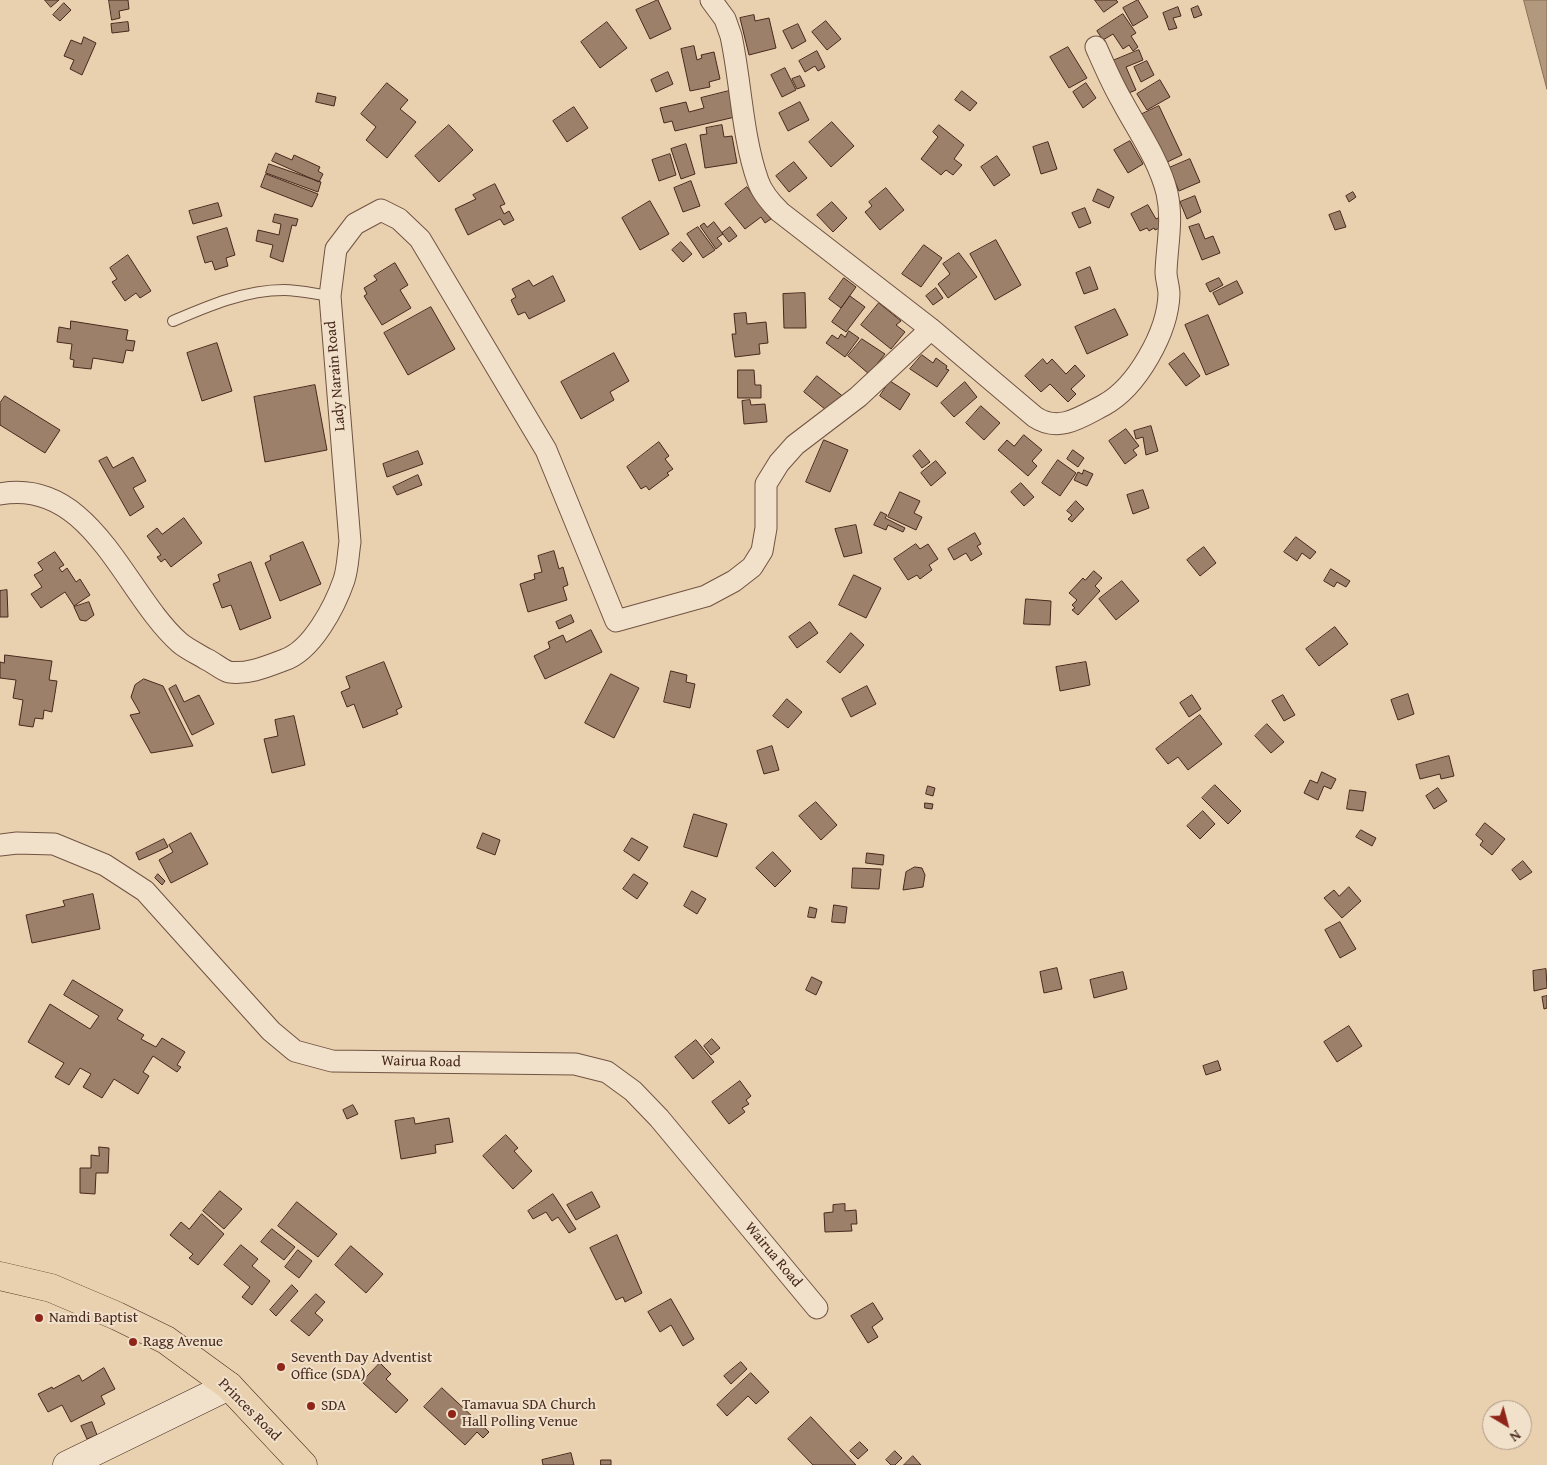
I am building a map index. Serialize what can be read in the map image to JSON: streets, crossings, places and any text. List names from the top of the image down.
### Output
{
  "streets": {
    "main road": ["Princes Road"],
    "street": ["Lady Narain Road", "Wairua Road"]
  },
  "places": [
    "Namdi Baptist",
    "Ragg Avenue",
    "Seventh Day Adventist Office (SDA)",
    "SDA",
    "Tamavua SDA Church Hall Polling Venue"
  ],
  "north": "bottom right"
}
